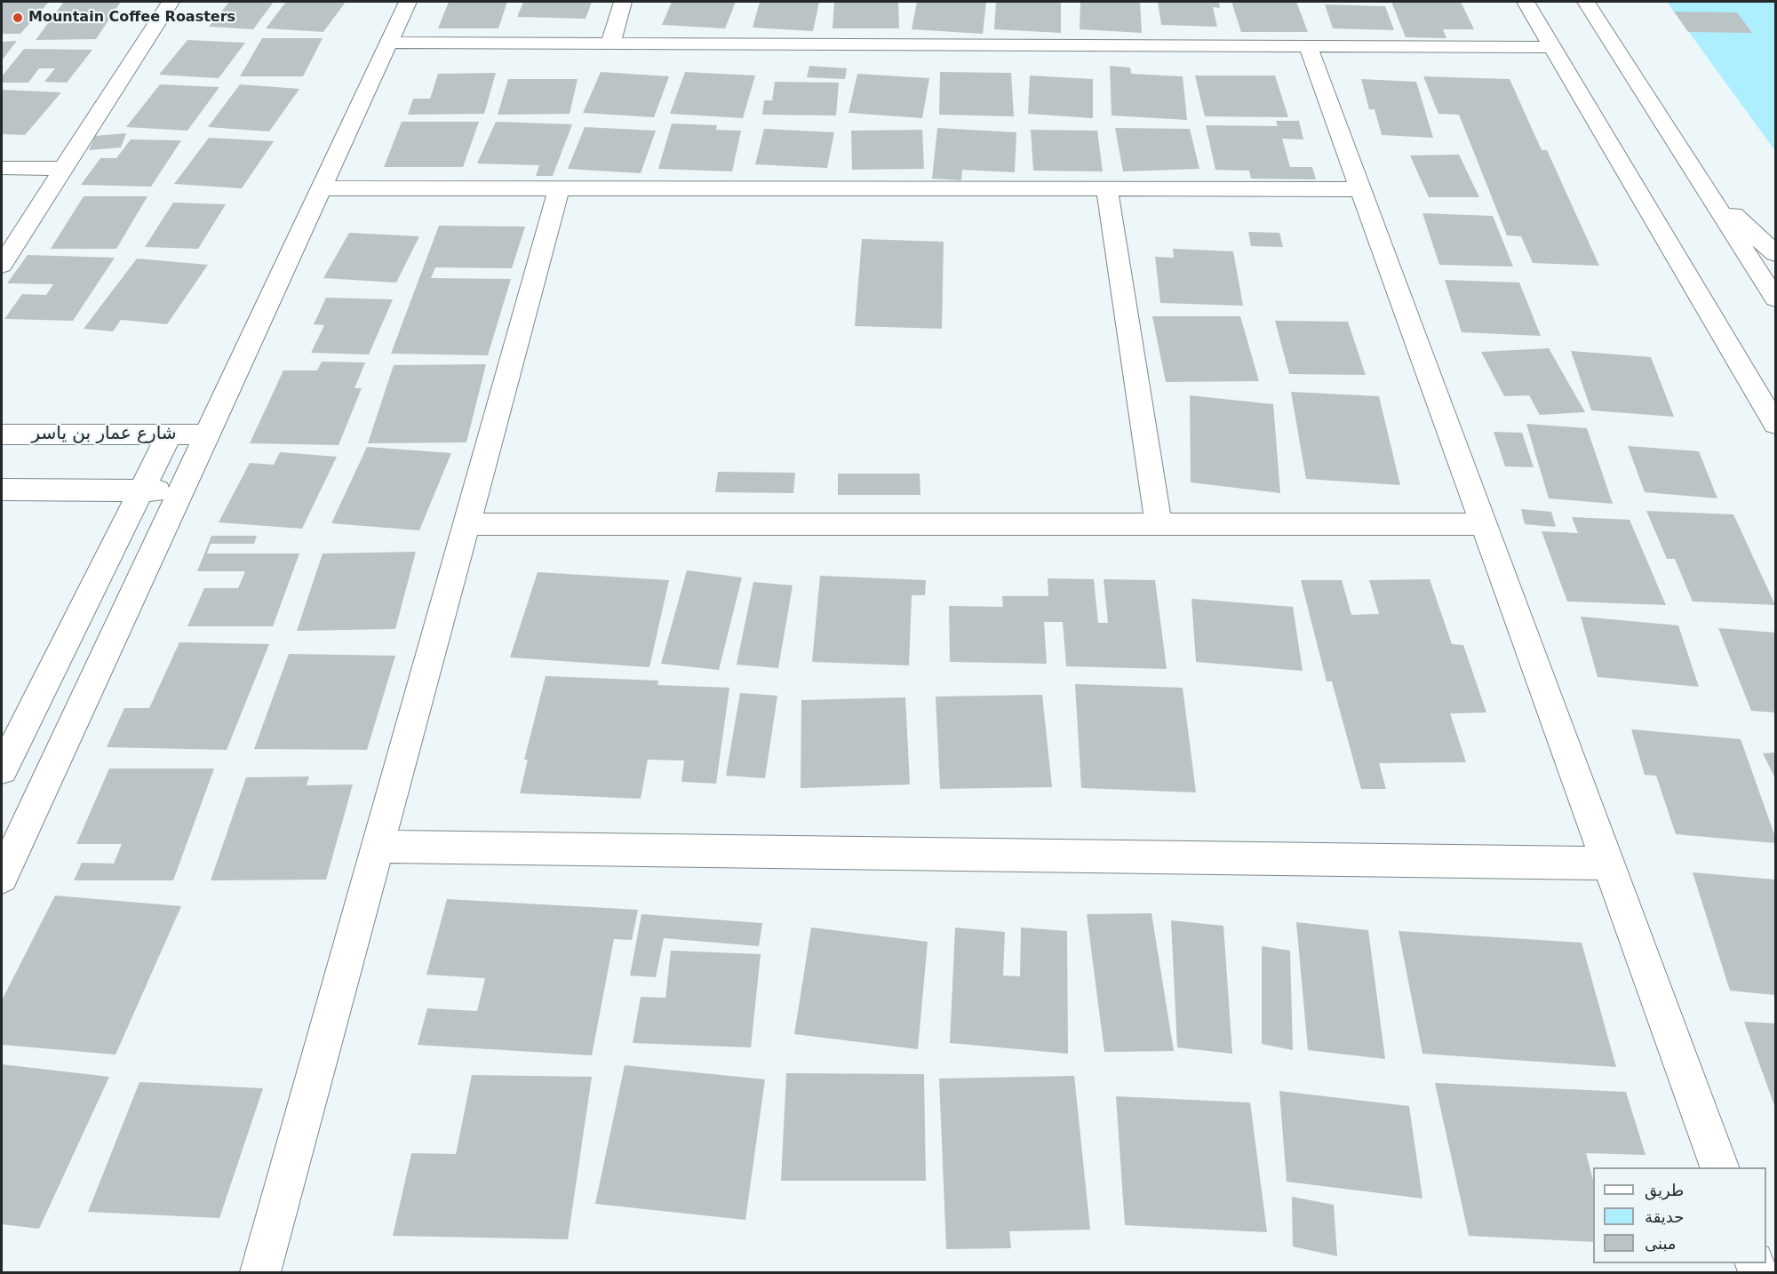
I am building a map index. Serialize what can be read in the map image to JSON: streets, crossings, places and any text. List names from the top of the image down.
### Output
{
  "streets": {
    "street": ["شارع عمار بن ياسر"]
  },
  "places": ["Mountain Coffee Roasters"],
  "legend": ["طريق", "حديقة", "مبنى"]
}
